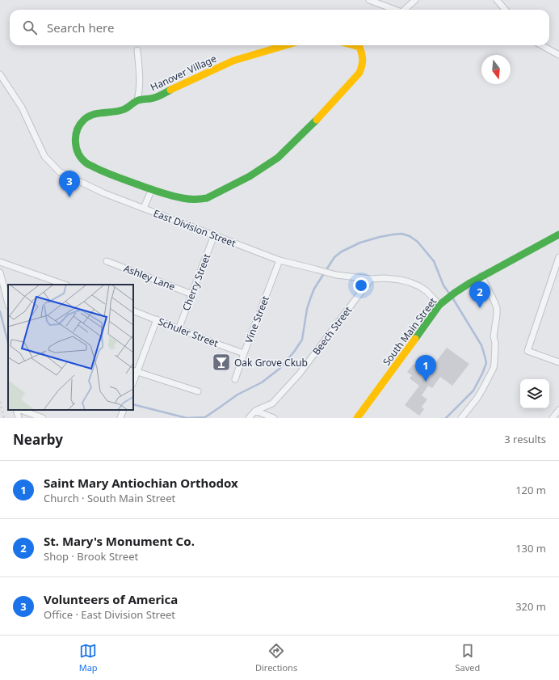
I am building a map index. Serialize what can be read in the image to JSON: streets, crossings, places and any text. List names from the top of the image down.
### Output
{
  "streets": {
    "street": [
      "Hanover Village",
      "East Division Street",
      "Ashley Lane",
      "Cherry Street",
      "Vine Street",
      "Beech Street",
      "South Main Street",
      "Schuler Street"
    ]
  },
  "crossings": [
    ["East Division Street", "Cherry Street"],
    ["East Division Street", "Vine Street"],
    ["East Division Street", "Beech Street"],
    ["East Division Street", "South Main Street"],
    ["Ashley Lane", "Cherry Street"],
    ["Cherry Street", "Schuler Street"],
    ["Vine Street", "Schuler Street"]
  ],
  "places": {
    "bar": ["Oak Grove Ckub"]
  },
  "north": "bottom",
  "page": {
    "search": "Search here",
    "pins": ["3", "2", "1"],
    "heading": ["Nearby", "3 results"],
    "list": [
      {
        "mark": "1",
        "name": "Saint Mary Antiochian Orthodox",
        "note": "Church · South Main Street",
        "value": "120 m"
      },
      {
        "mark": "2",
        "name": "St. Mary's Monument Co.",
        "note": "Shop · Brook Street",
        "value": "130 m"
      },
      {
        "mark": "3",
        "name": "Volunteers of America",
        "note": "Office · East Division Street",
        "value": "320 m"
      }
    ],
    "nav": ["Map", "Directions", "Saved"]
  }
}
